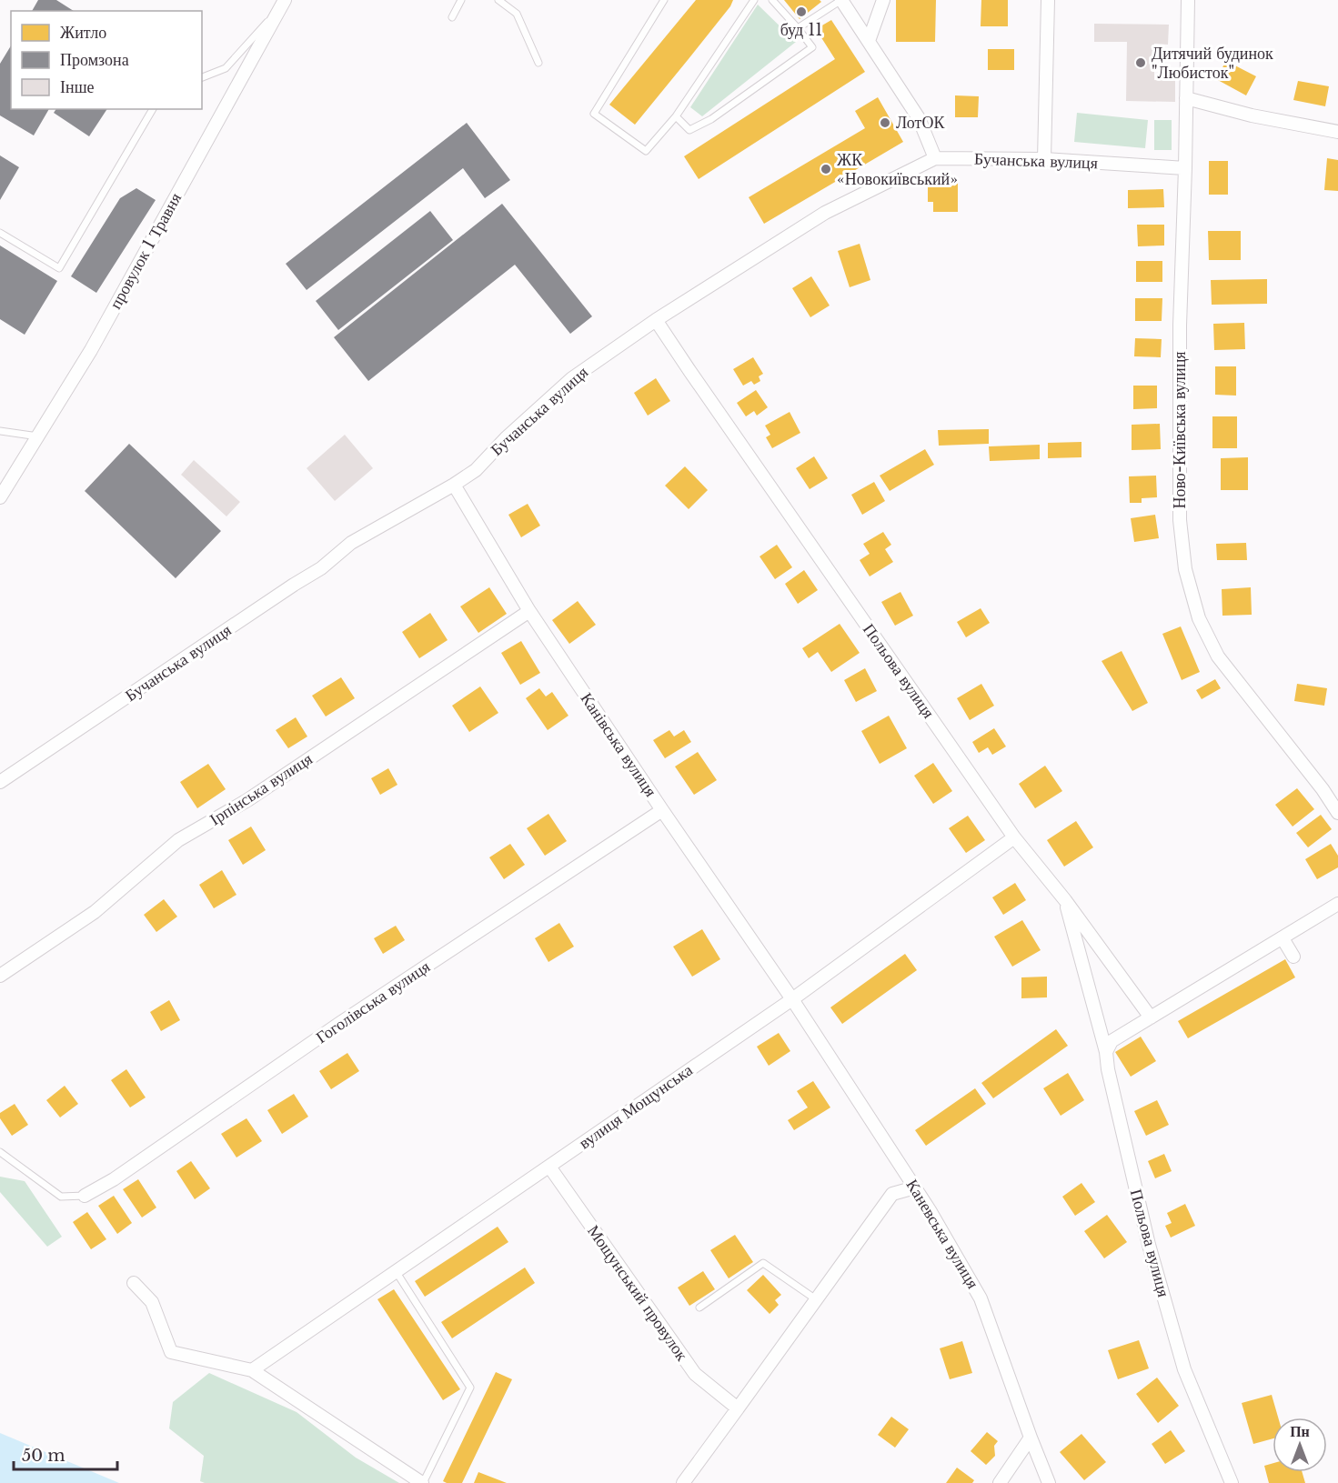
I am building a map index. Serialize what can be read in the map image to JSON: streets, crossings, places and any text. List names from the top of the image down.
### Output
{
  "streets": {
    "street": [
      "Бучанська вулиця",
      "провулок 1 Травня",
      "Ново-Київська вулиця",
      "Польова вулиця",
      "Канівська вулиця",
      "Ірпінська вулиця",
      "Гоголівська вулиця",
      "вулиця Мощунська",
      "Каневська вулиця",
      "Мощунський провулок"
    ]
  },
  "crossings": [
    ["Бучанська вулиця", "Ново-Київська вулиця"],
    ["Бучанська вулиця", "Польова вулиця"],
    ["Бучанська вулиця", "Канівська вулиця"],
    ["Польова вулиця", "вулиця Мощунська"],
    ["Канівська вулиця", "Ірпінська вулиця"],
    ["Канівська вулиця", "Гоголівська вулиця"],
    ["Канівська вулиця", "вулиця Мощунська"],
    ["Канівська вулиця", "Каневська вулиця"],
    ["вулиця Мощунська", "Каневська вулиця"],
    ["вулиця Мощунська", "Мощунський провулок"]
  ],
  "places": [
    "буд 11",
    "Дитячий будинок \"Любисток\"",
    "ЛотОК",
    "ЖК «Новокиївський»"
  ],
  "legend": ["Житло", "Промзона", "Інше"],
  "scale_bar": "50 m",
  "north": "top"
}
